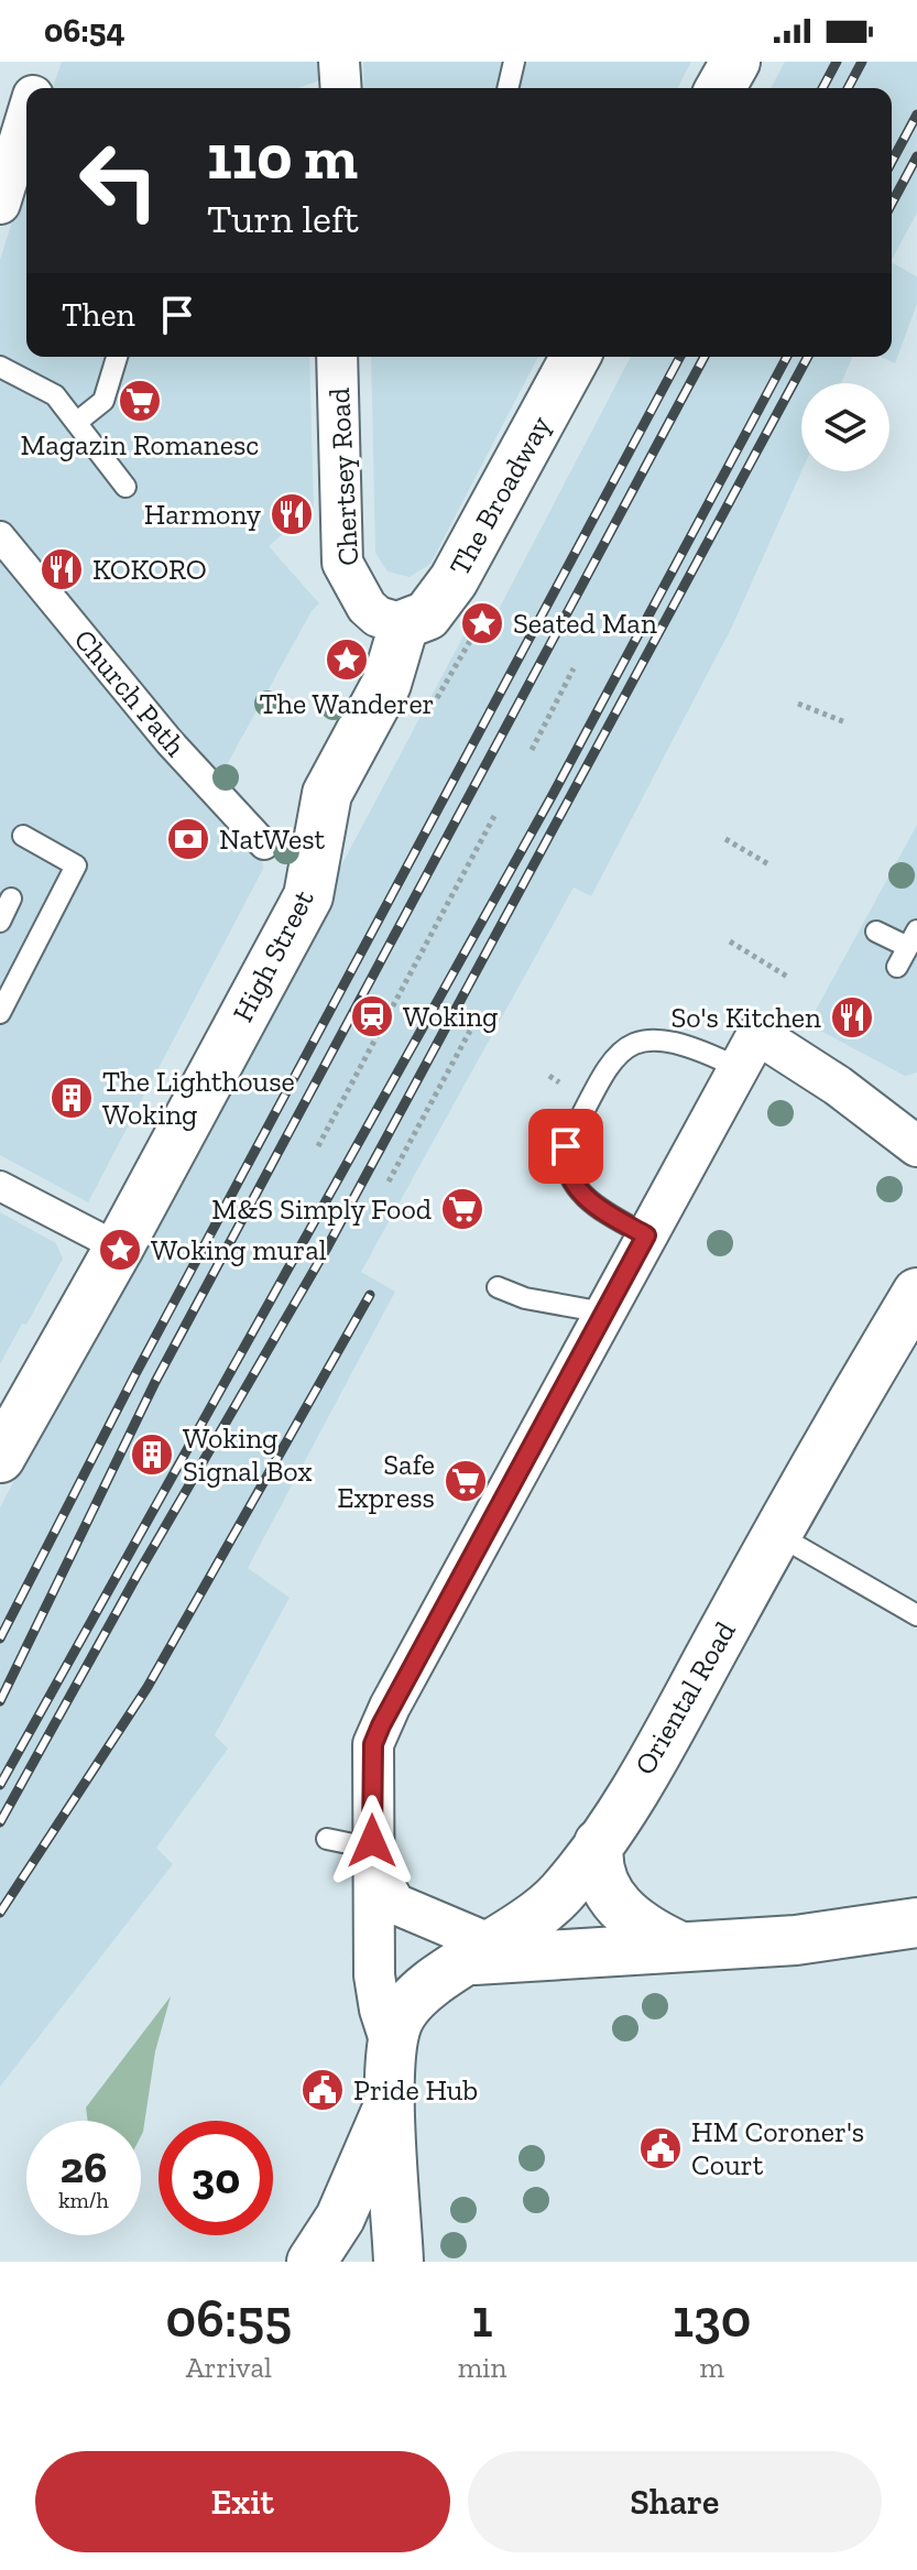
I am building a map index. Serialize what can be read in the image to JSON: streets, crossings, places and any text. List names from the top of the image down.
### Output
{
  "streets": {
    "street": [
      "Chertsey Road",
      "The Broadway",
      "Church Path",
      "High Street",
      "Oriental Road"
    ]
  },
  "crossings": [
    ["Chertsey Road", "The Broadway"],
    ["Chertsey Road", "High Street"],
    ["The Broadway", "High Street"]
  ],
  "places": {
    "supermarket": ["Magazin Romanesc", "M&S Simply Food", "Safe Express"],
    "restaurant": ["Harmony", "KOKORO", "So's Kitchen"],
    "place": ["Seated Man", "The Wanderer", "Woking mural"],
    "bank": ["NatWest"],
    "station": ["Woking"],
    "building": ["The Lighthouse Woking", "Woking Signal Box"],
    "public building": ["Pride Hub", "HM Coroner's Court"]
  },
  "page": {
    "status": "06:54",
    "turn": ["110 m", "Turn left"],
    "then": "Then",
    "speed": "26 km/h",
    "limit": "30",
    "eta": [
      "06:55",
      "Arrival",
      "1",
      "min",
      "130",
      "m"
    ],
    "buttons": ["Exit", "Share"]
  }
}
